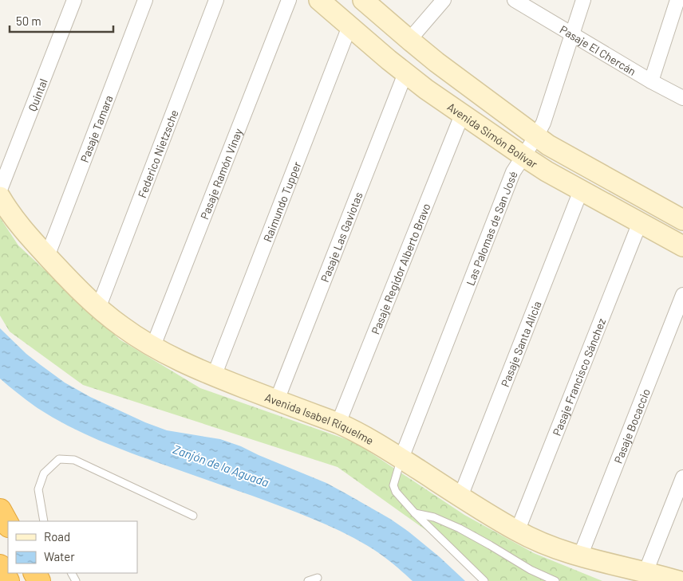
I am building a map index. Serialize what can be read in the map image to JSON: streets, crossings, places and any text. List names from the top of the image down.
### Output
{
  "streets": {
    "main road": ["Avenida Simón Bolívar", "Avenida Isabel Riquelme"],
    "street": [
      "Pasaje El Chercán",
      "Quintal",
      "Pasaje Tamara",
      "Federico Nietzsche",
      "Pasaje Ramón Vinay",
      "Raimundo Tupper",
      "Las Palomas de San José",
      "Pasaje Las Gaviotas",
      "Pasaje Regidor Alberto Bravo",
      "Pasaje Santa Alicia",
      "Pasaje Francisco Sánchez",
      "Pasaje Bocaccio"
    ]
  },
  "crossings": [
    ["Pasaje El Chercán", "Las Palomas de San José"],
    ["Pasaje Tamara", "Avenida Isabel Riquelme"],
    ["Avenida Simón Bolívar", "Raimundo Tupper"],
    ["Avenida Simón Bolívar", "Las Palomas de San José"],
    ["Avenida Simón Bolívar", "Pasaje Las Gaviotas"],
    ["Avenida Simón Bolívar", "Pasaje Regidor Alberto Bravo"],
    ["Avenida Simón Bolívar", "Pasaje Santa Alicia"],
    ["Avenida Simón Bolívar", "Pasaje Francisco Sánchez"],
    ["Federico Nietzsche", "Avenida Isabel Riquelme"],
    ["Pasaje Ramón Vinay", "Avenida Isabel Riquelme"],
    ["Raimundo Tupper", "Avenida Isabel Riquelme"],
    ["Las Palomas de San José", "Avenida Isabel Riquelme"],
    ["Pasaje Las Gaviotas", "Avenida Isabel Riquelme"],
    ["Pasaje Regidor Alberto Bravo", "Avenida Isabel Riquelme"],
    ["Pasaje Santa Alicia", "Avenida Isabel Riquelme"],
    ["Pasaje Francisco Sánchez", "Avenida Isabel Riquelme"],
    ["Avenida Isabel Riquelme", "Pasaje Bocaccio"]
  ],
  "water": ["Zanjón de la Aguada"],
  "legend": ["Road", "Water"],
  "scale_bar": "50 m"
}
